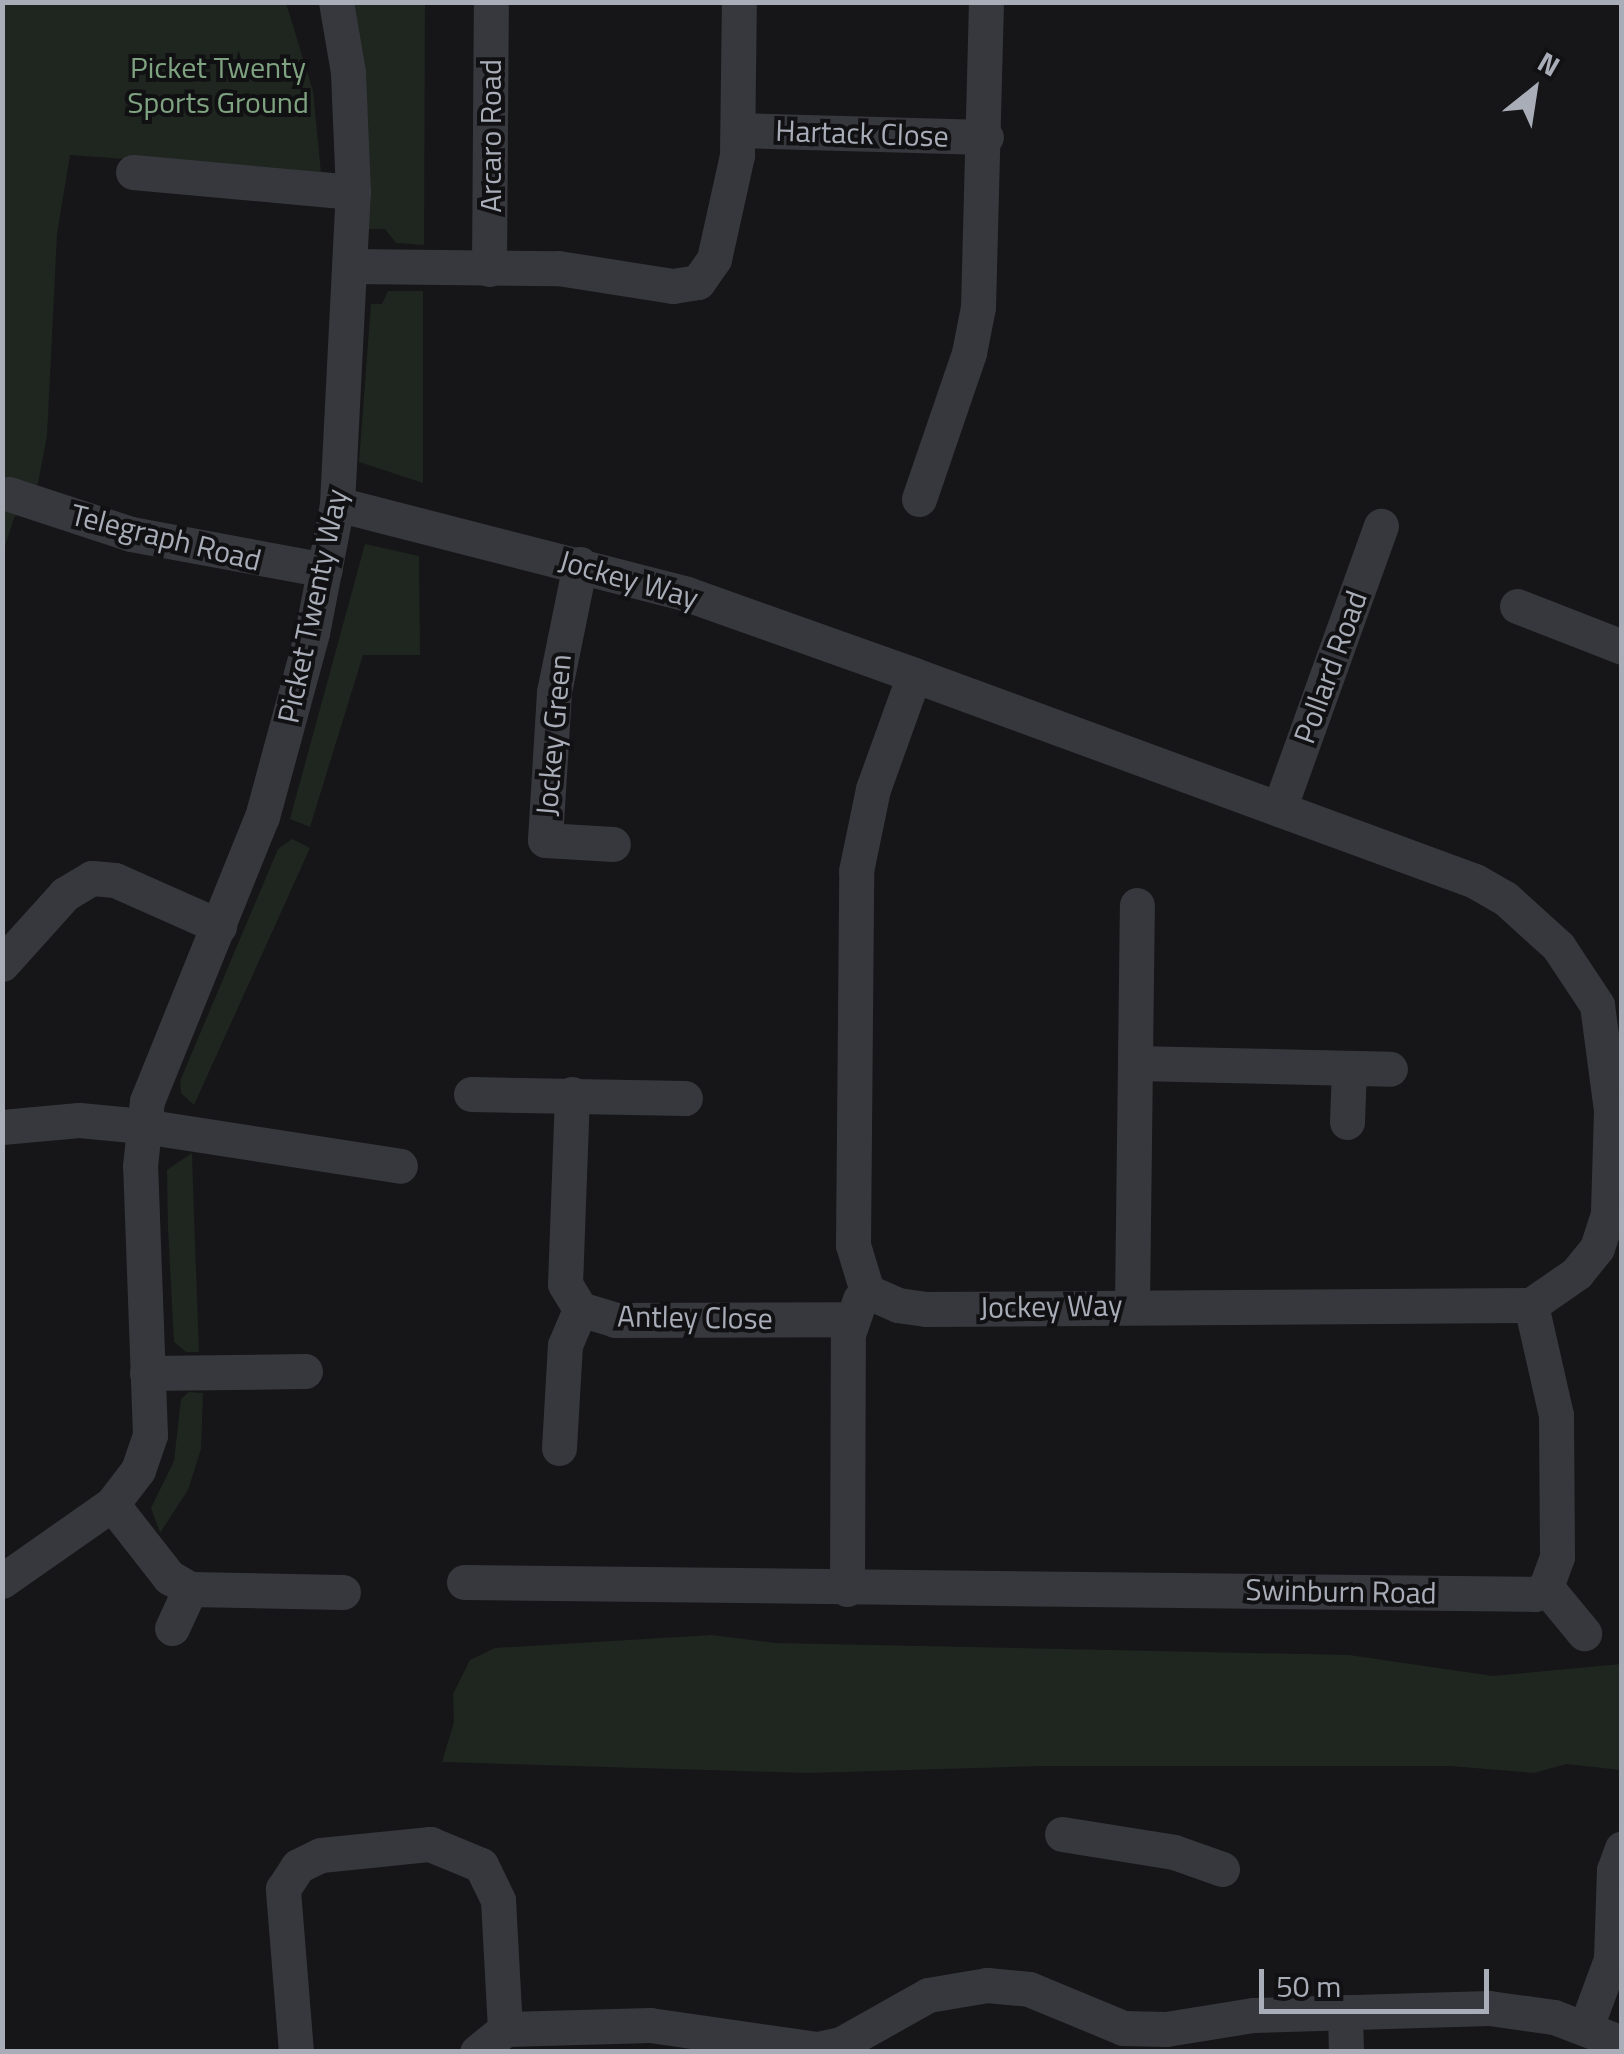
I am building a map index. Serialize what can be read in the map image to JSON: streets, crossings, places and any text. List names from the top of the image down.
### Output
{
  "streets": {
    "street": [
      "Hartack Close",
      "Arcaro Road",
      "Telegraph Road",
      "Jockey Way",
      "Picket Twenty Way",
      "Pollard Road",
      "Jockey Green",
      "Antley Close",
      "Swinburn Road"
    ]
  },
  "crossings": [
    ["Telegraph Road", "Picket Twenty Way"],
    ["Jockey Way", "Picket Twenty Way"],
    ["Jockey Way", "Pollard Road"],
    ["Jockey Way", "Jockey Green"],
    ["Jockey Way", "Antley Close"]
  ],
  "parks": ["Picket Twenty Sports Ground"],
  "scale_bar": "50 m",
  "north": "top right"
}
